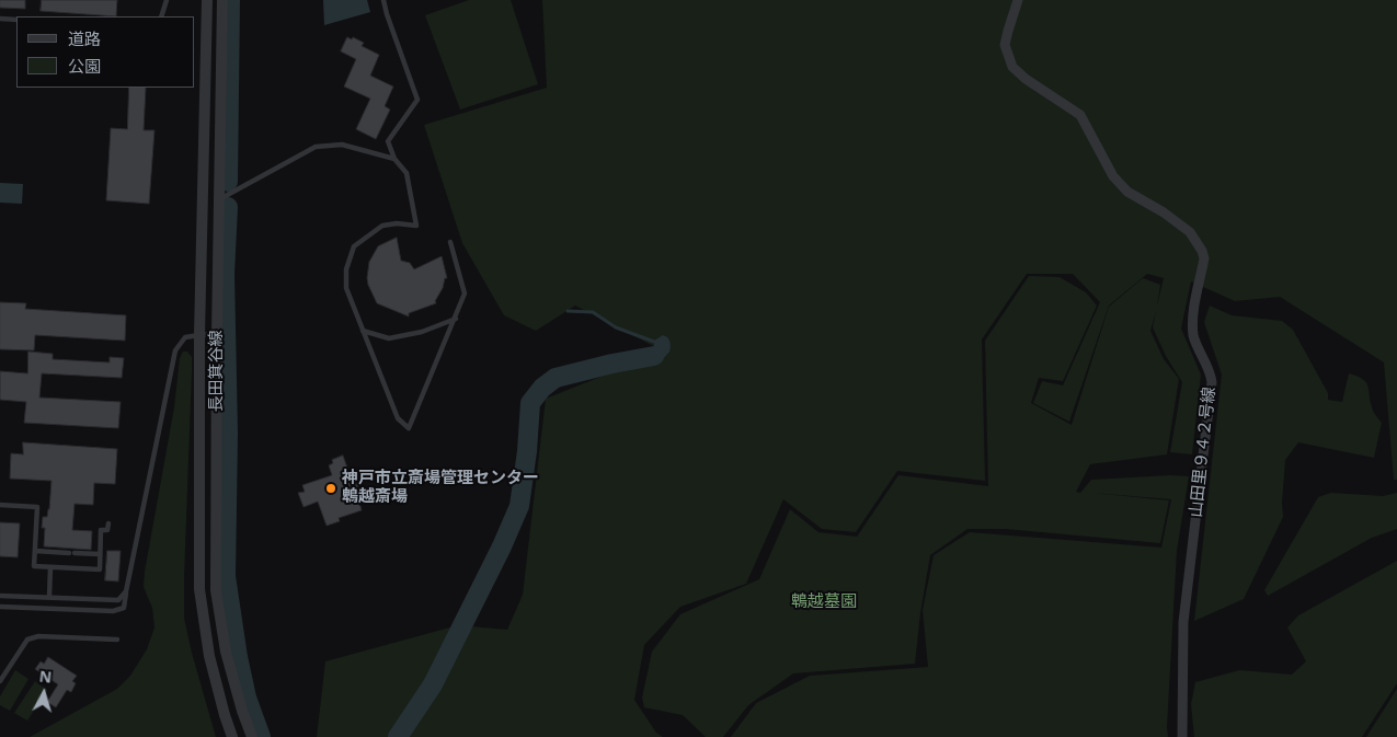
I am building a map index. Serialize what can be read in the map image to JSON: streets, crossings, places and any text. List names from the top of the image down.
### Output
{
  "streets": {
    "street": ["長田箕谷線", "山田里９４２号線"]
  },
  "parks": ["鵯越墓園"],
  "places": ["神戸市立斎場管理センター 鵯越斎場"],
  "legend": ["道路", "公園"],
  "north": "top"
}
